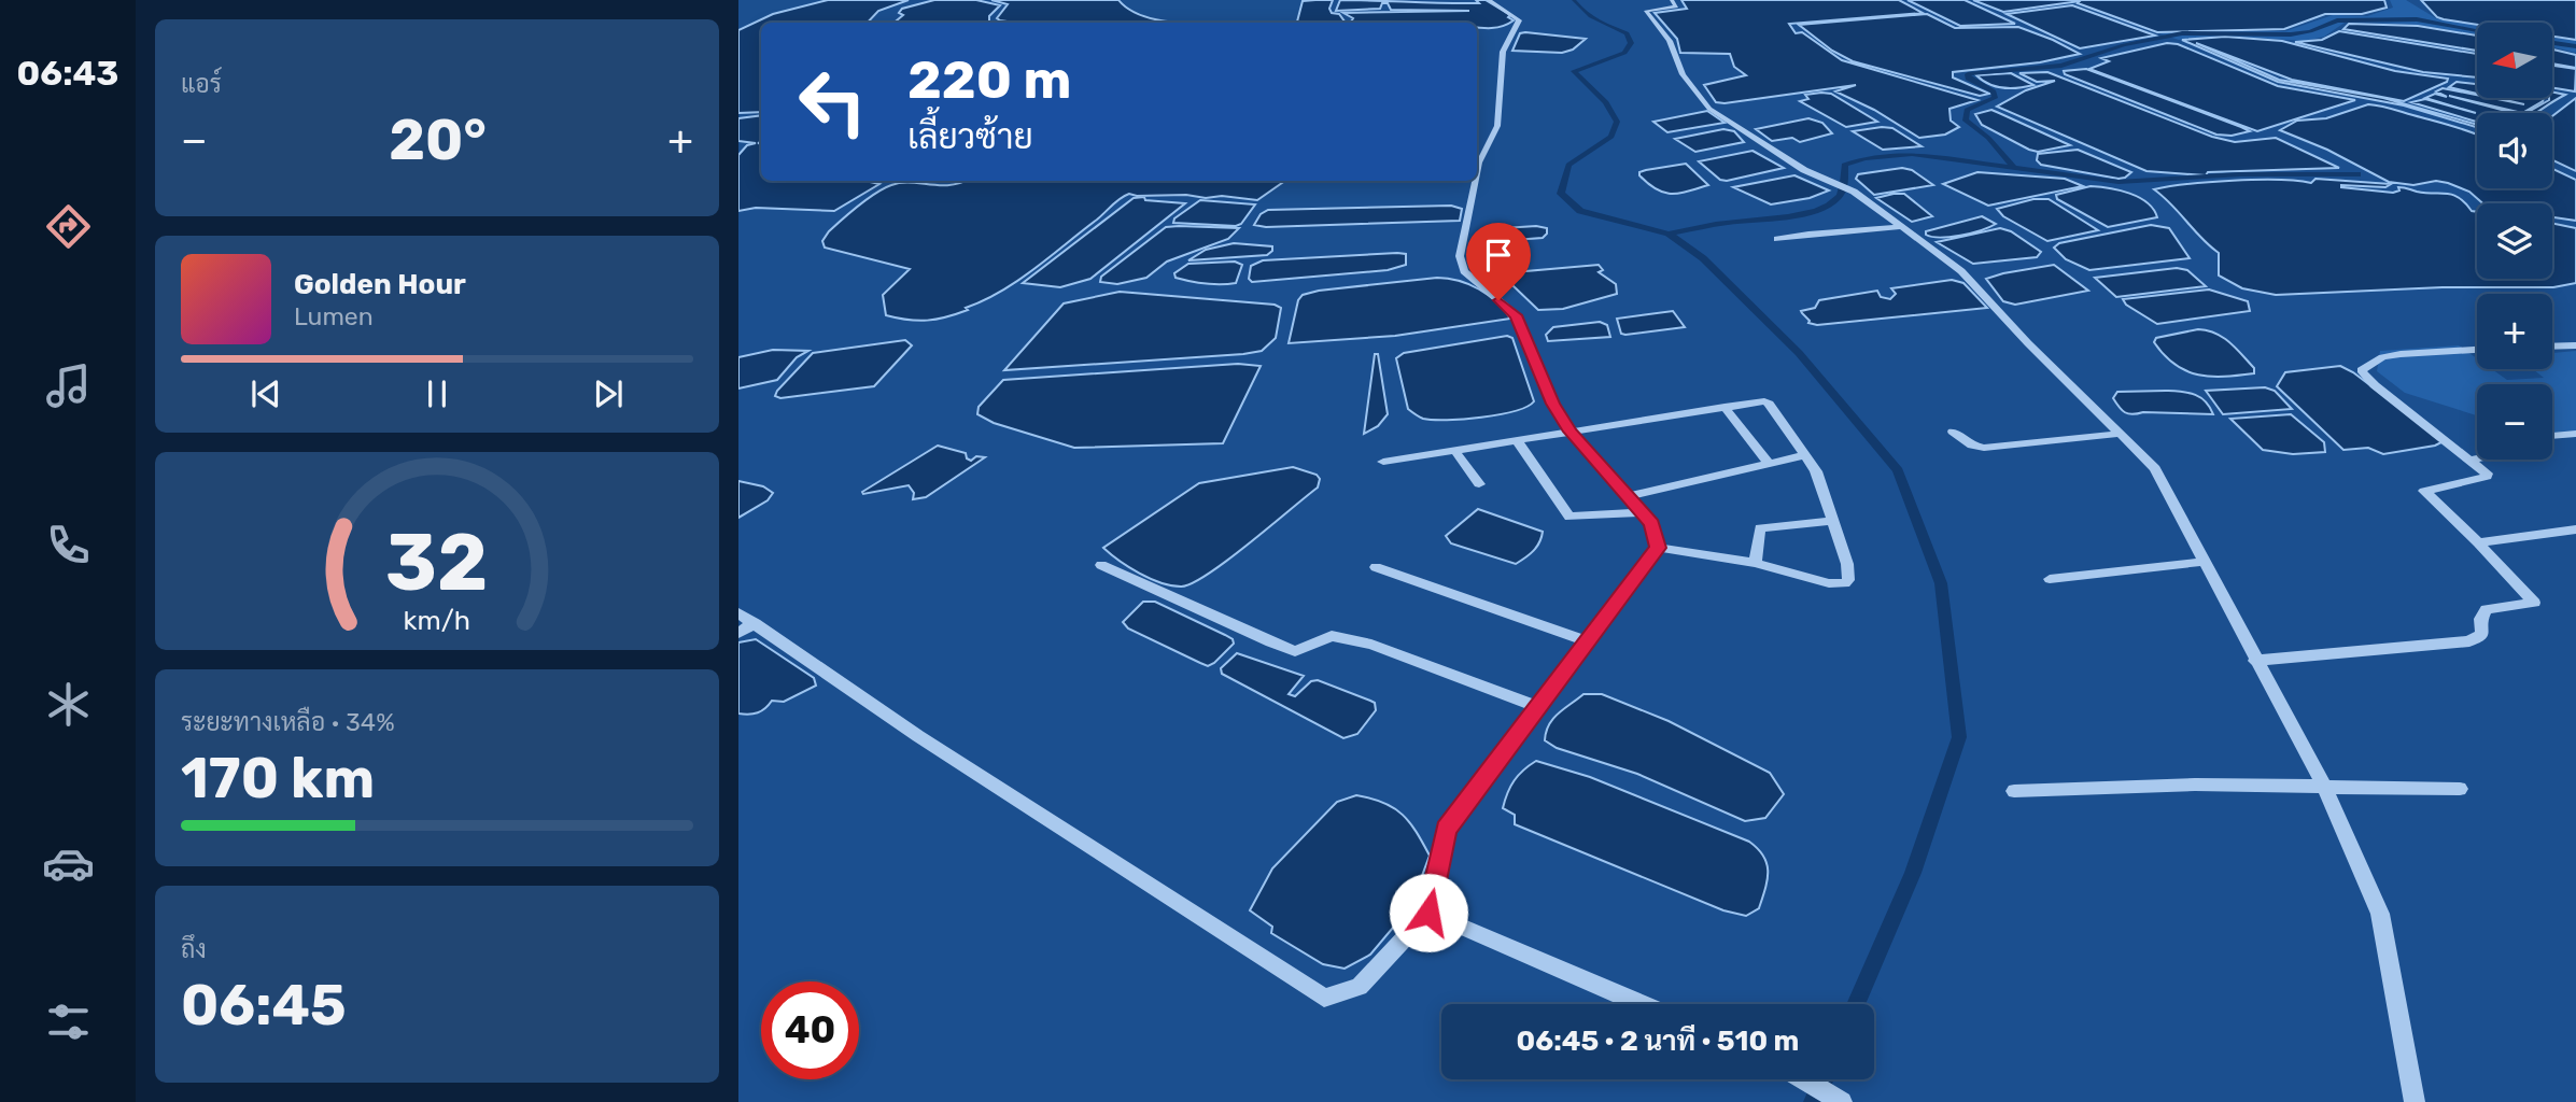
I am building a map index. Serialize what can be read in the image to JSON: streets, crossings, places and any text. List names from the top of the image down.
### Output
{
  "north": "left",
  "page": {
    "tabs": "06:43",
    "tile": [
      "แอร์",
      ["ระยะทางเหลือ · 34%", "170 km"],
      ["ถึง", "06:45"]
    ],
    "map_buttons": ["+", "−"],
    "turn": ["220 m", "เลี้ยวซ้าย"],
    "heat": ["−", "20°", "+"],
    "song": ["Golden Hour", "Lumen"],
    "limit": "40",
    "trip": "06:45 · 2 นาที · 510 m",
    "gauge": ["32", "km/h"]
  }
}
